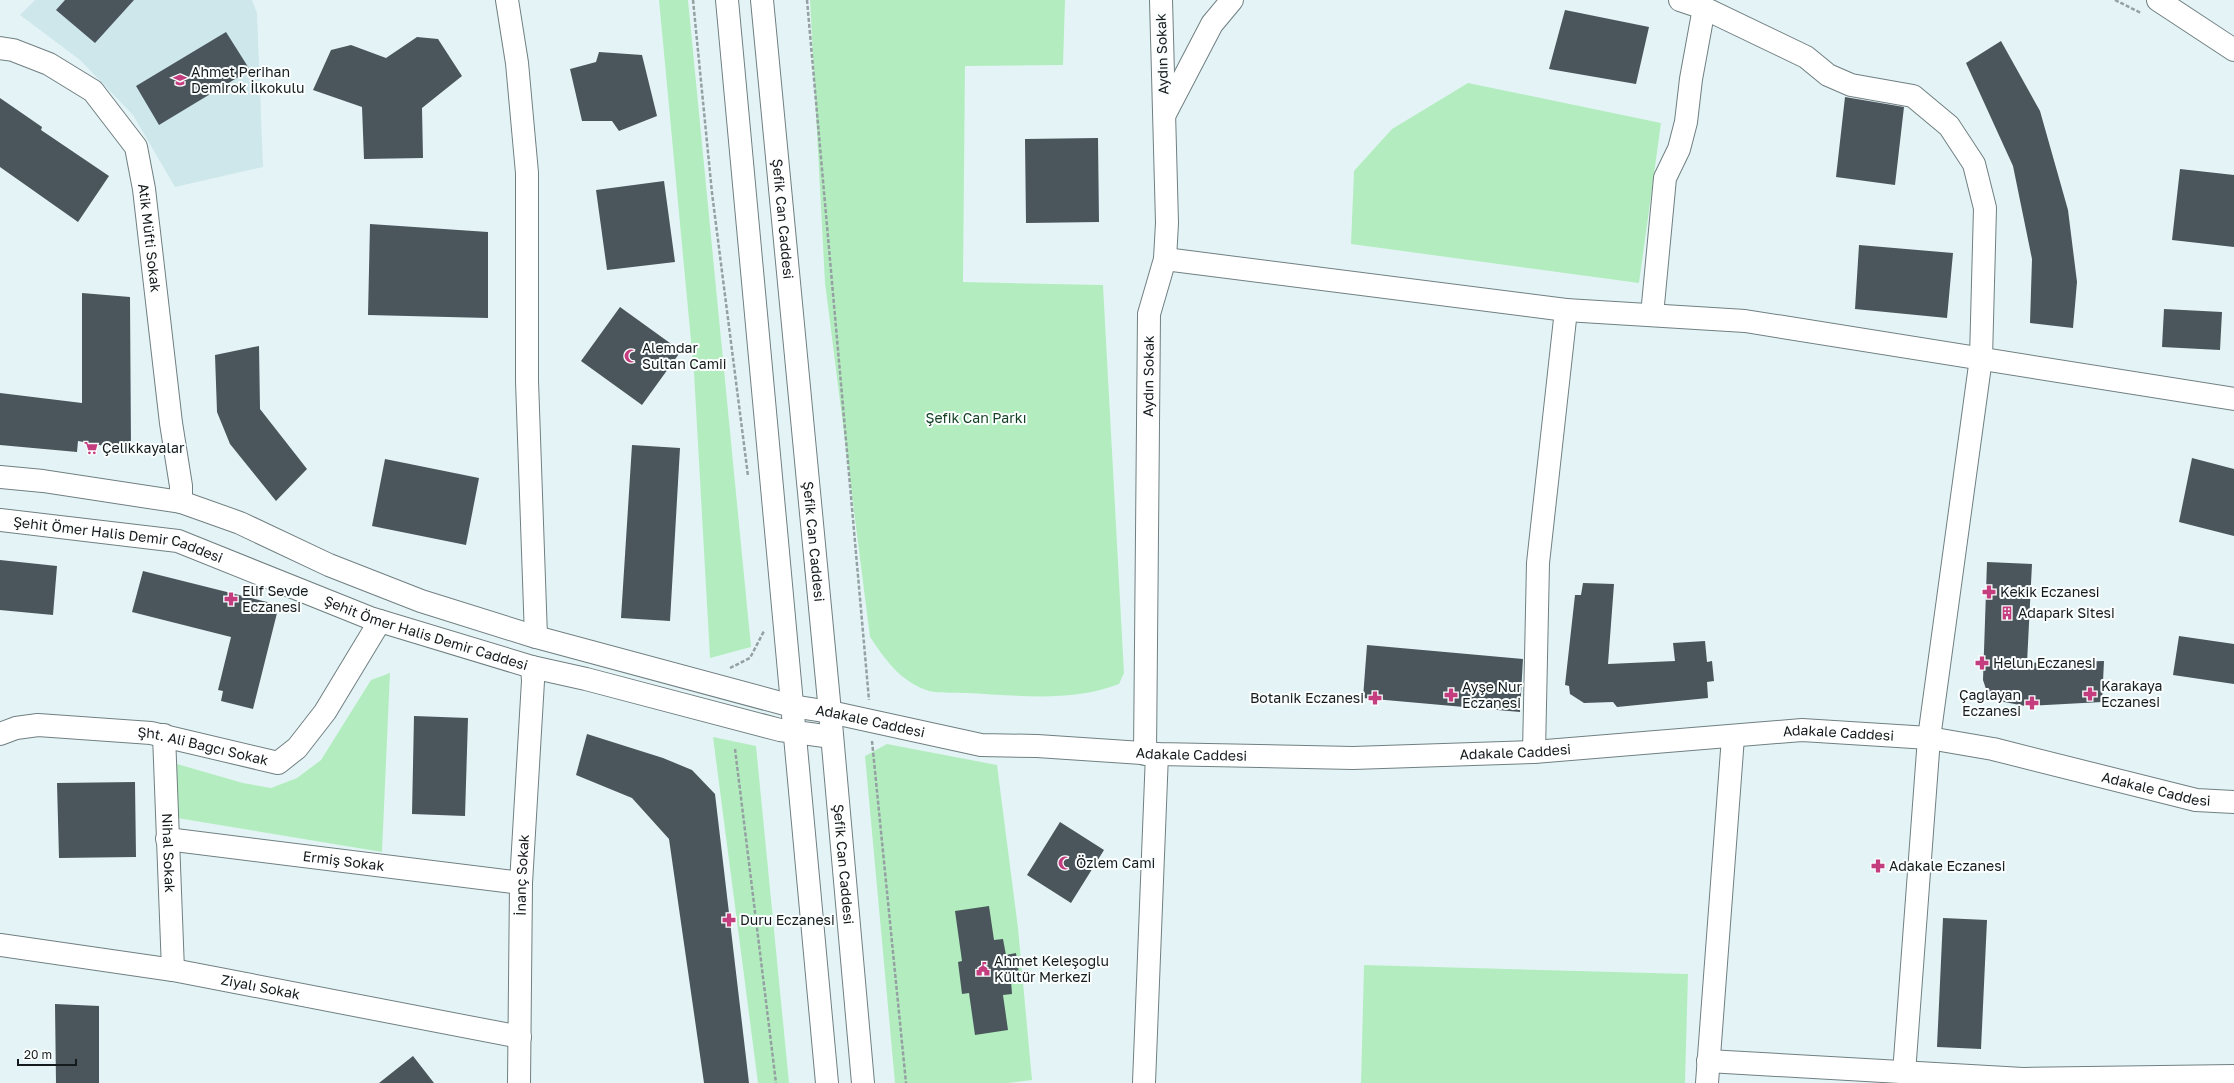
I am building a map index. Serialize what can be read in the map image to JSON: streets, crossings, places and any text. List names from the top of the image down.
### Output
{
  "streets": {
    "main road": [
      "Aydın Sokak",
      "Şefik Can Caddesi",
      "Atik Müfti Sokak",
      "Şehit Ömer Halis Demir Caddesi",
      "Adakale Caddesi",
      "Şht. Ali Bağcı Sokak",
      "Nihal Sokak",
      "Ermiş Sokak",
      "İnanç Sokak",
      "Ziyalı Sokak"
    ]
  },
  "crossings": [
    ["Aydın Sokak", "Adakale Caddesi"],
    ["Şefik Can Caddesi", "Şehit Ömer Halis Demir Caddesi"],
    ["Şefik Can Caddesi", "Adakale Caddesi"],
    ["Atik Müfti Sokak", "Şehit Ömer Halis Demir Caddesi"],
    ["Şehit Ömer Halis Demir Caddesi", "Adakale Caddesi"],
    ["Şehit Ömer Halis Demir Caddesi", "Şht. Ali Bağcı Sokak"],
    ["Şehit Ömer Halis Demir Caddesi", "İnanç Sokak"],
    ["Şht. Ali Bağcı Sokak", "Nihal Sokak"],
    ["Nihal Sokak", "Ermiş Sokak"],
    ["Nihal Sokak", "Ziyalı Sokak"],
    ["Ermiş Sokak", "İnanç Sokak"],
    ["İnanç Sokak", "Ziyalı Sokak"]
  ],
  "parks": ["Şefik Can Parkı"],
  "places": {
    "school or university": ["Ahmet Perihan Demirok İlkokulu"],
    "mosque": ["Alemdar Sultan Camii", "Özlem Cami"],
    "supermarket": ["Çelikkayalar"],
    "pharmacy": [
      "Kekik Eczanesi",
      "Elif Sevde Eczanesi",
      "Helun Eczanesi",
      "Karakaya Eczanesi",
      "Ayşe Nur Eczanesi",
      "Botanik Eczanesi",
      "Çağlayan Eczanesi",
      "Adakale Eczanesi",
      "Duru Eczanesi"
    ],
    "building": ["Adapark Sitesi"],
    "public building": ["Ahmet Keleşoğlu Kültür Merkezi"]
  },
  "scale_bar": "20 m"
}
